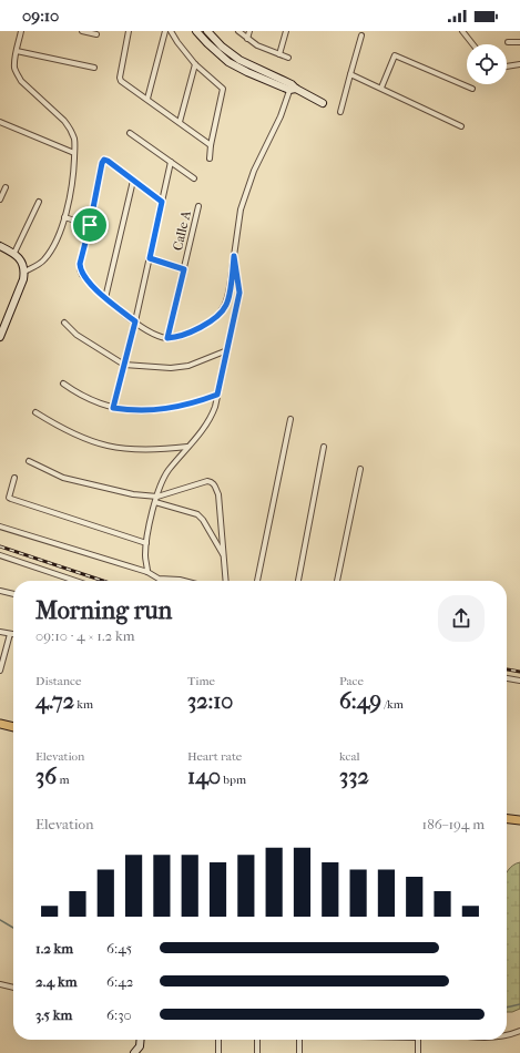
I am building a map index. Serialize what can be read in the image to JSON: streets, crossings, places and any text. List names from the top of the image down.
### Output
{
  "streets": {
    "street": ["Calle A"]
  },
  "page": {
    "status": "09:10",
    "heading": ["Morning run", "09:10 · 4 × 1.2 km"],
    "stats": [
      ["Distance", "4.72 km"],
      ["Time", "32:10"],
      ["Pace", "6:49 /km"],
      ["Elevation", "36 m"],
      ["Heart rate", "140 bpm"],
      ["kcal", "332"]
    ],
    "chart": ["Elevation", "186–194 m"],
    "list": [
      {
        "name": "1.2 km",
        "note": "6:45"
      },
      {
        "name": "2.4 km",
        "note": "6:42"
      },
      {
        "name": "3.5 km",
        "note": "6:30"
      }
    ]
  }
}
